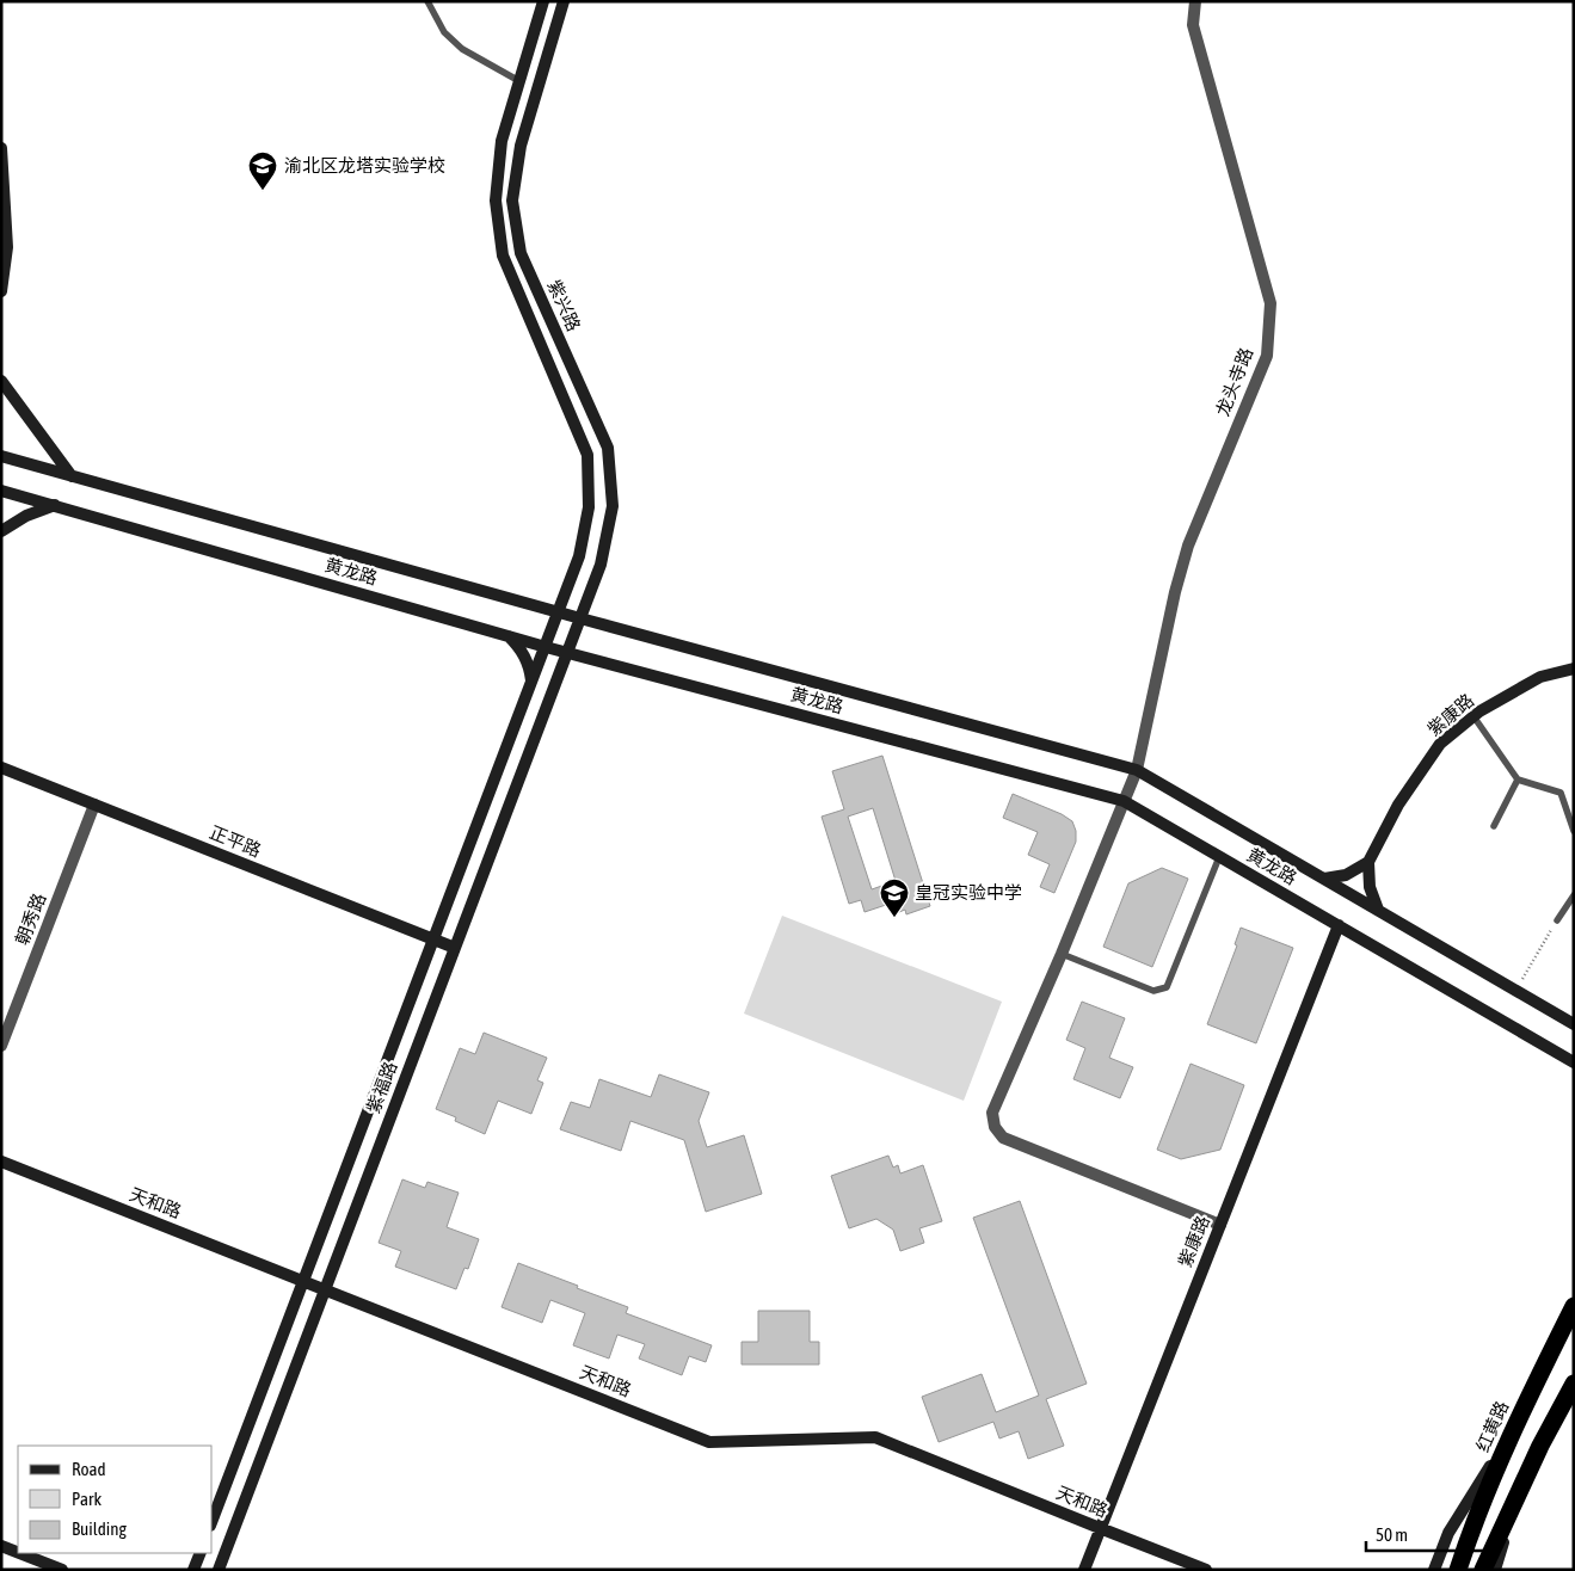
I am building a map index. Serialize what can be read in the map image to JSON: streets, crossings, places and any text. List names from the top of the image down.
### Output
{
  "streets": {
    "highway": ["红黄路"],
    "main road": [
      "紫兴路",
      "黄龙路",
      "紫康路",
      "正平路",
      "紫福路",
      "天和路"
    ],
    "street": ["龙头寺路", "朝秀路"]
  },
  "crossings": [
    ["紫兴路", "黄龙路"],
    ["紫兴路", "紫福路"],
    ["龙头寺路", "黄龙路"],
    ["龙头寺路", "紫康路"],
    ["黄龙路", "紫康路"],
    ["黄龙路", "紫福路"],
    ["紫康路", "天和路"],
    ["正平路", "朝秀路"],
    ["正平路", "紫福路"],
    ["紫福路", "天和路"]
  ],
  "places": {
    "school or university": ["渝北区龙塔实验学校", "皇冠实验中学"]
  },
  "legend": ["Road", "Park", "Building"],
  "scale_bar": "50 m"
}
